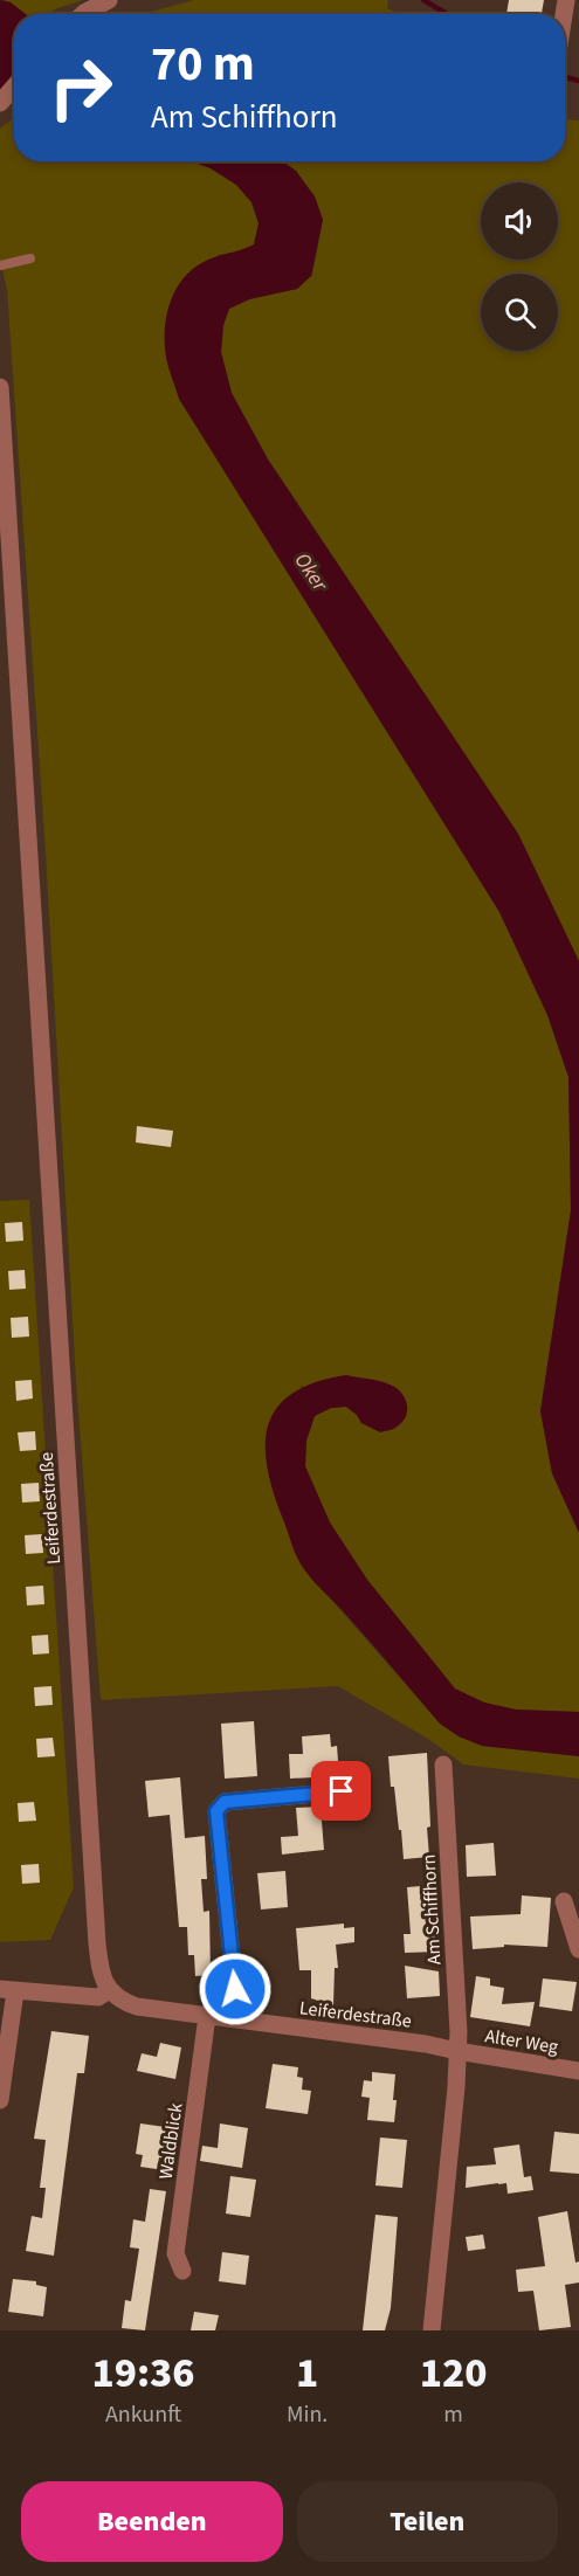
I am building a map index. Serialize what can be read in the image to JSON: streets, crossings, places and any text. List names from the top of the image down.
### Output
{
  "streets": {
    "street": [
      "Leiferdestraße",
      "Am Schiffhorn",
      "Alter Weg",
      "Waldblick"
    ]
  },
  "crossings": [
    ["Leiferdestraße", "Am Schiffhorn"],
    ["Leiferdestraße", "Alter Weg"],
    ["Leiferdestraße", "Waldblick"],
    ["Am Schiffhorn", "Alter Weg"]
  ],
  "water": ["Oker"],
  "page": {
    "turn": ["70 m", "Am Schiffhorn"],
    "eta": [
      "19:36",
      "Ankunft",
      "1",
      "Min.",
      "120",
      "m"
    ],
    "buttons": ["Beenden", "Teilen"]
  }
}
